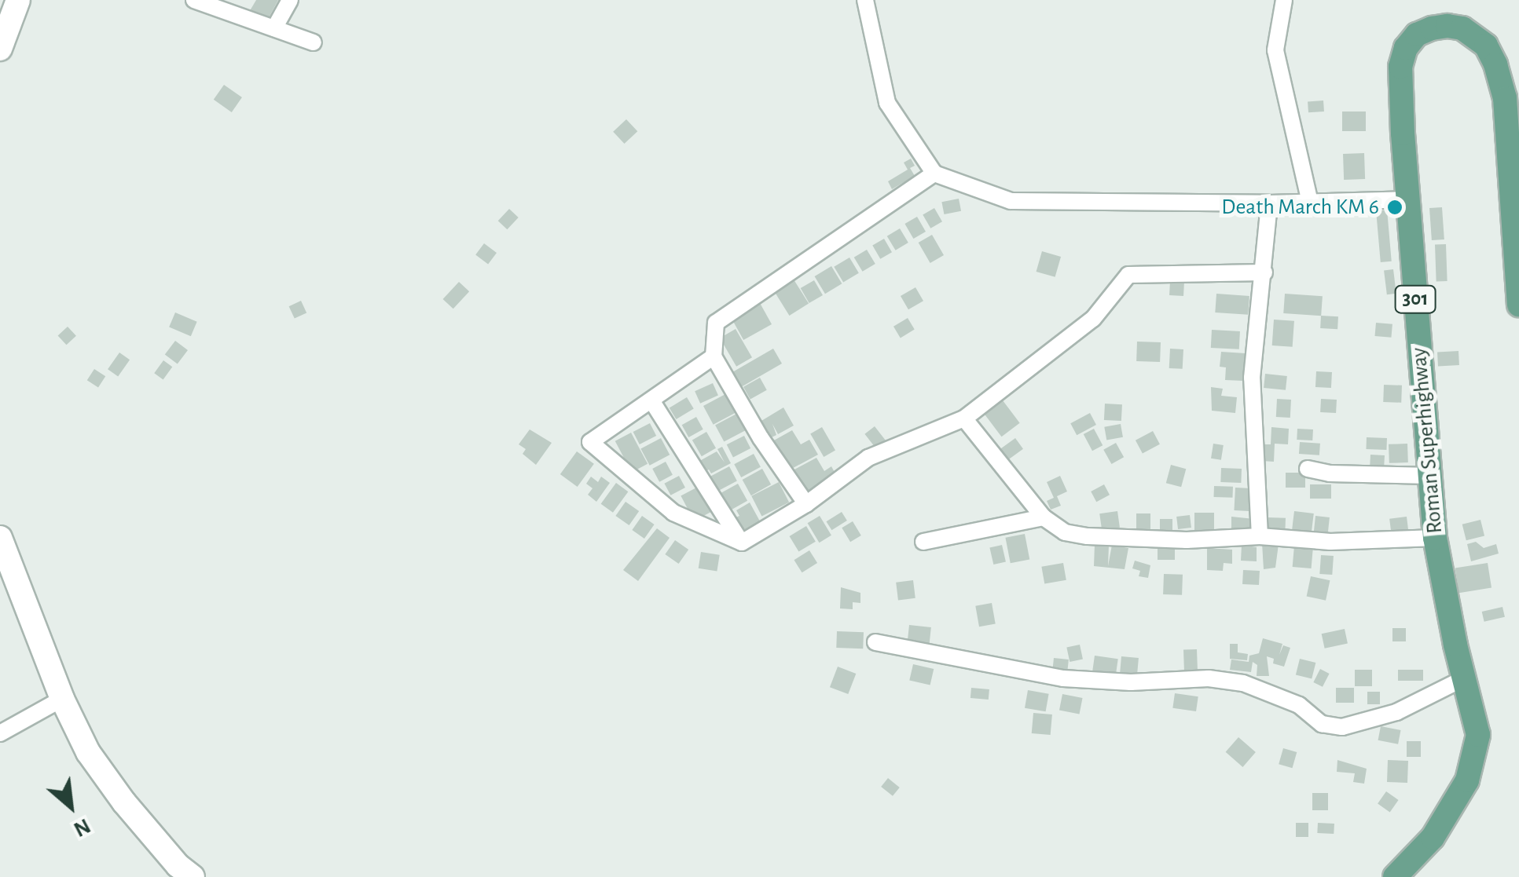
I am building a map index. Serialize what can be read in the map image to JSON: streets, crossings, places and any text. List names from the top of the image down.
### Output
{
  "streets": {
    "main road": ["301", "Roman Superhighway"]
  },
  "places": ["Death March KM 6"],
  "north": "bottom right"
}
